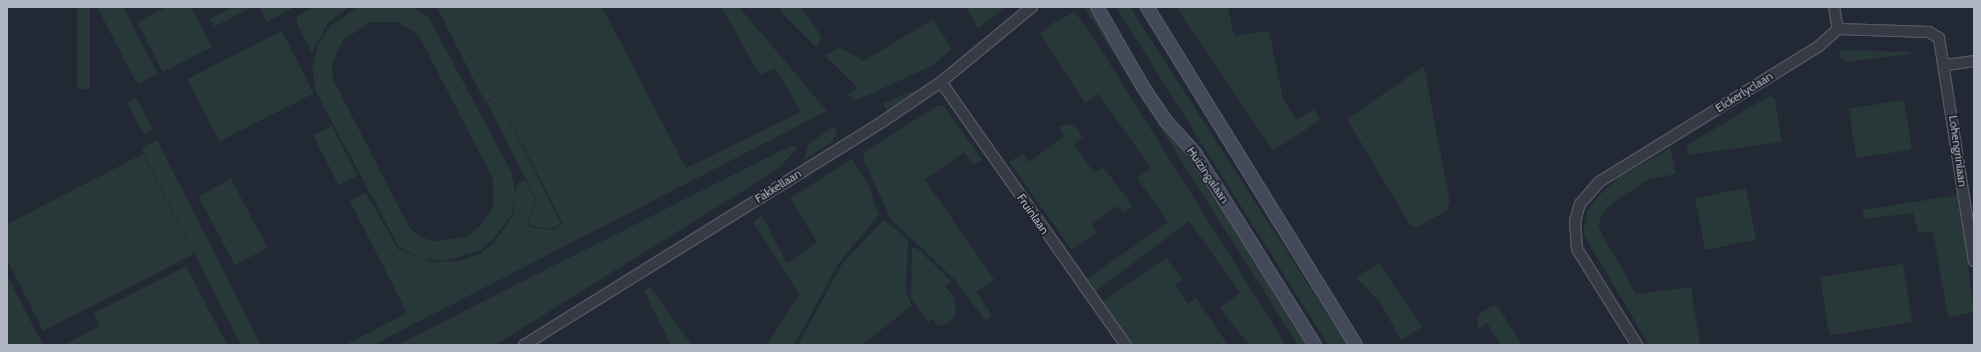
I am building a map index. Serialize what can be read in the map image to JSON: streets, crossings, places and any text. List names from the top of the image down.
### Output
{
  "streets": {
    "main road": ["Huizingalaan"],
    "street": [
      "Elckerlyclaan",
      "Lohengrinlaan",
      "Fakkellaan",
      "Fruinlaan"
    ]
  },
  "crossings": [
    ["Fakkellaan", "Fruinlaan"]
  ]
}
